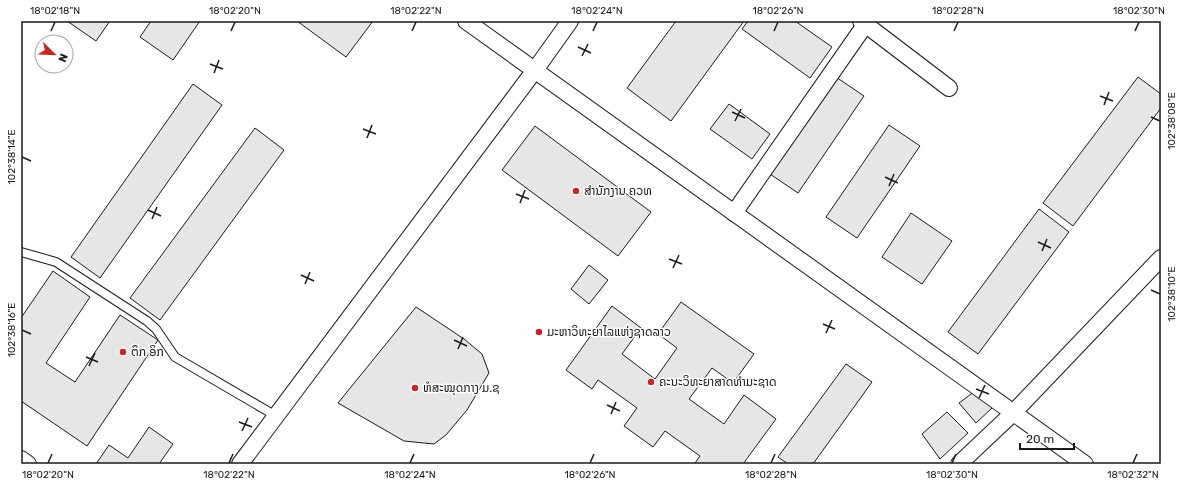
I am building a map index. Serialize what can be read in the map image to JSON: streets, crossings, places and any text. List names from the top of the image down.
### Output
{
  "places": [
    "ສຳນັກງານ ຄວທ",
    "ມະຫາວິທະຍາໄລແຫ່ງຊາດລາວ",
    "ຕຶກ ອິກ",
    "ຄະນະວິທະຍາສາດທຳມະຊາດ",
    "ຫໍສະໝຸດກາງ ມ.ຊ"
  ],
  "scale_bar": "20 m",
  "north": "bottom right",
  "coordinates": [
    "18°02'18\"N",
    "18°02'20\"N",
    "18°02'22\"N",
    "18°02'24\"N",
    "18°02'26\"N",
    "18°02'28\"N",
    "18°02'30\"N",
    "102°38'08\"E",
    "102°38'14\"E",
    "102°38'10\"E",
    "102°38'16\"E",
    "18°02'32\"N"
  ]
}
